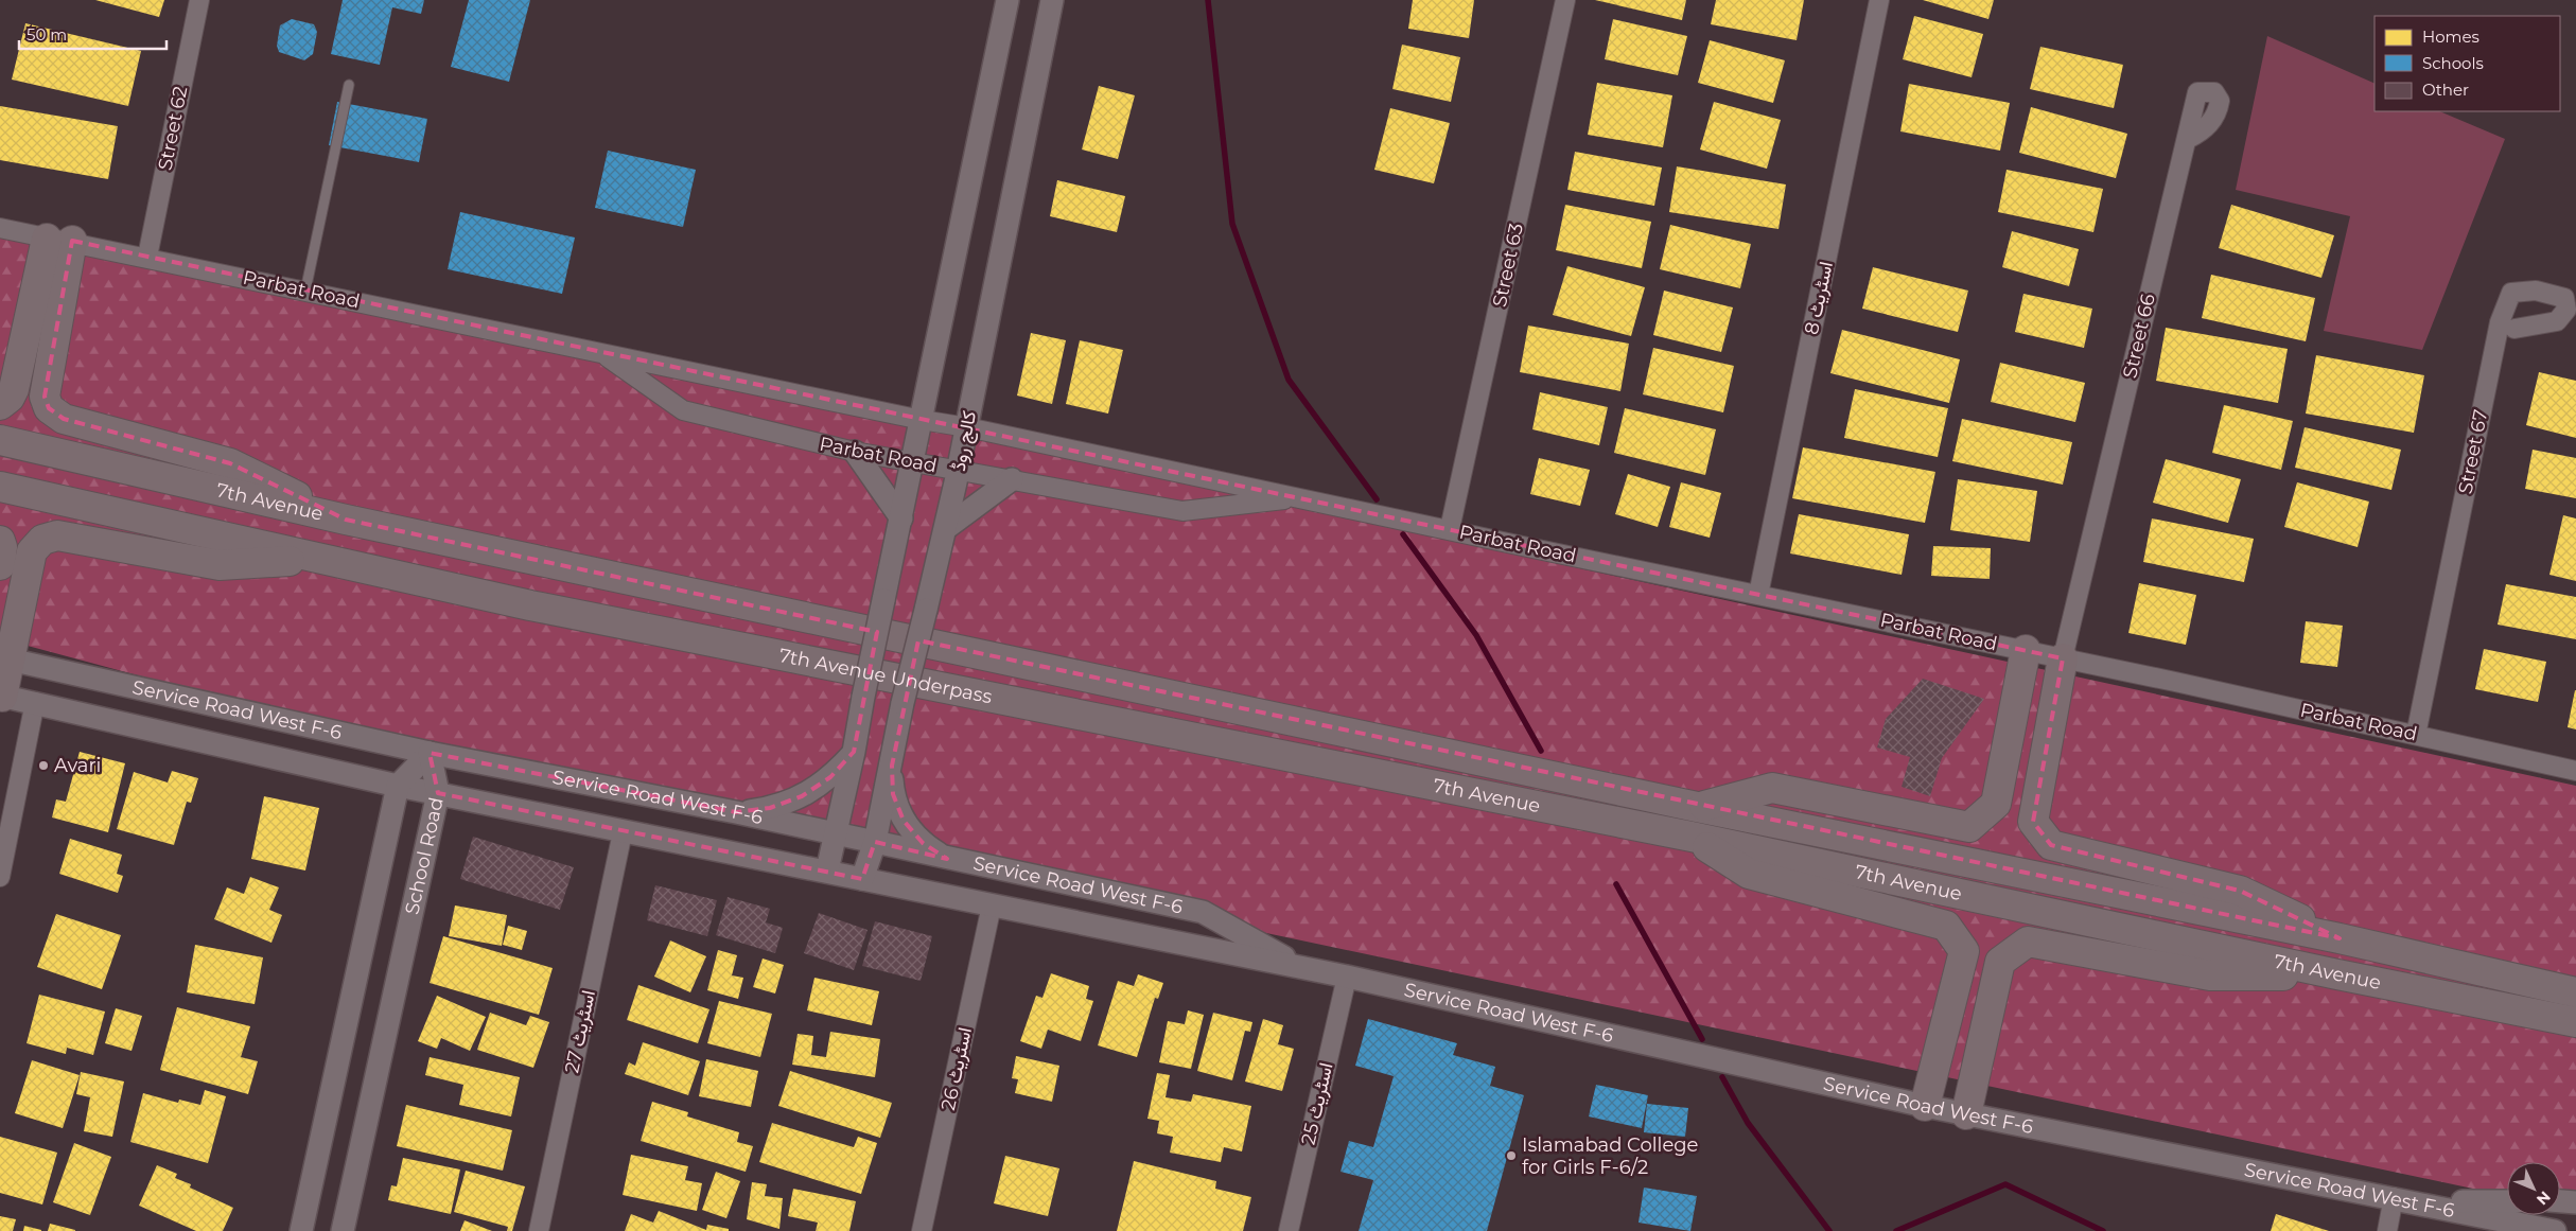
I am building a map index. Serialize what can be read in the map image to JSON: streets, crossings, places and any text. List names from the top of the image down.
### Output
{
  "streets": {
    "main road": ["7th Avenue", "7th Avenue Underpass"],
    "street": [
      "Street 62",
      "Street 63",
      "Parbat Road",
      "اسٹریٹ 8",
      "Street 66",
      "کالج روڈ",
      "Street 67",
      "Service Road West F-6",
      "School Road",
      "اسٹریٹ 27",
      "اسٹریٹ 26",
      "اسٹریٹ 25"
    ]
  },
  "crossings": [
    ["Street 62", "Parbat Road"],
    ["Street 63", "Parbat Road"],
    ["Parbat Road", "اسٹریٹ 8"],
    ["Parbat Road", "Street 66"],
    ["Parbat Road", "کالج روڈ"],
    ["Parbat Road", "Street 67"],
    ["کالج روڈ", "Service Road West F-6"],
    ["7th Avenue", "7th Avenue Underpass"],
    ["Service Road West F-6", "School Road"],
    ["Service Road West F-6", "اسٹریٹ 27"],
    ["Service Road West F-6", "اسٹریٹ 26"],
    ["Service Road West F-6", "اسٹریٹ 25"]
  ],
  "places": ["Avari", "Islamabad College for Girls F-6/2"],
  "legend": ["Homes", "Schools", "Other"],
  "scale_bar": "50 m",
  "north": "bottom right"
}
